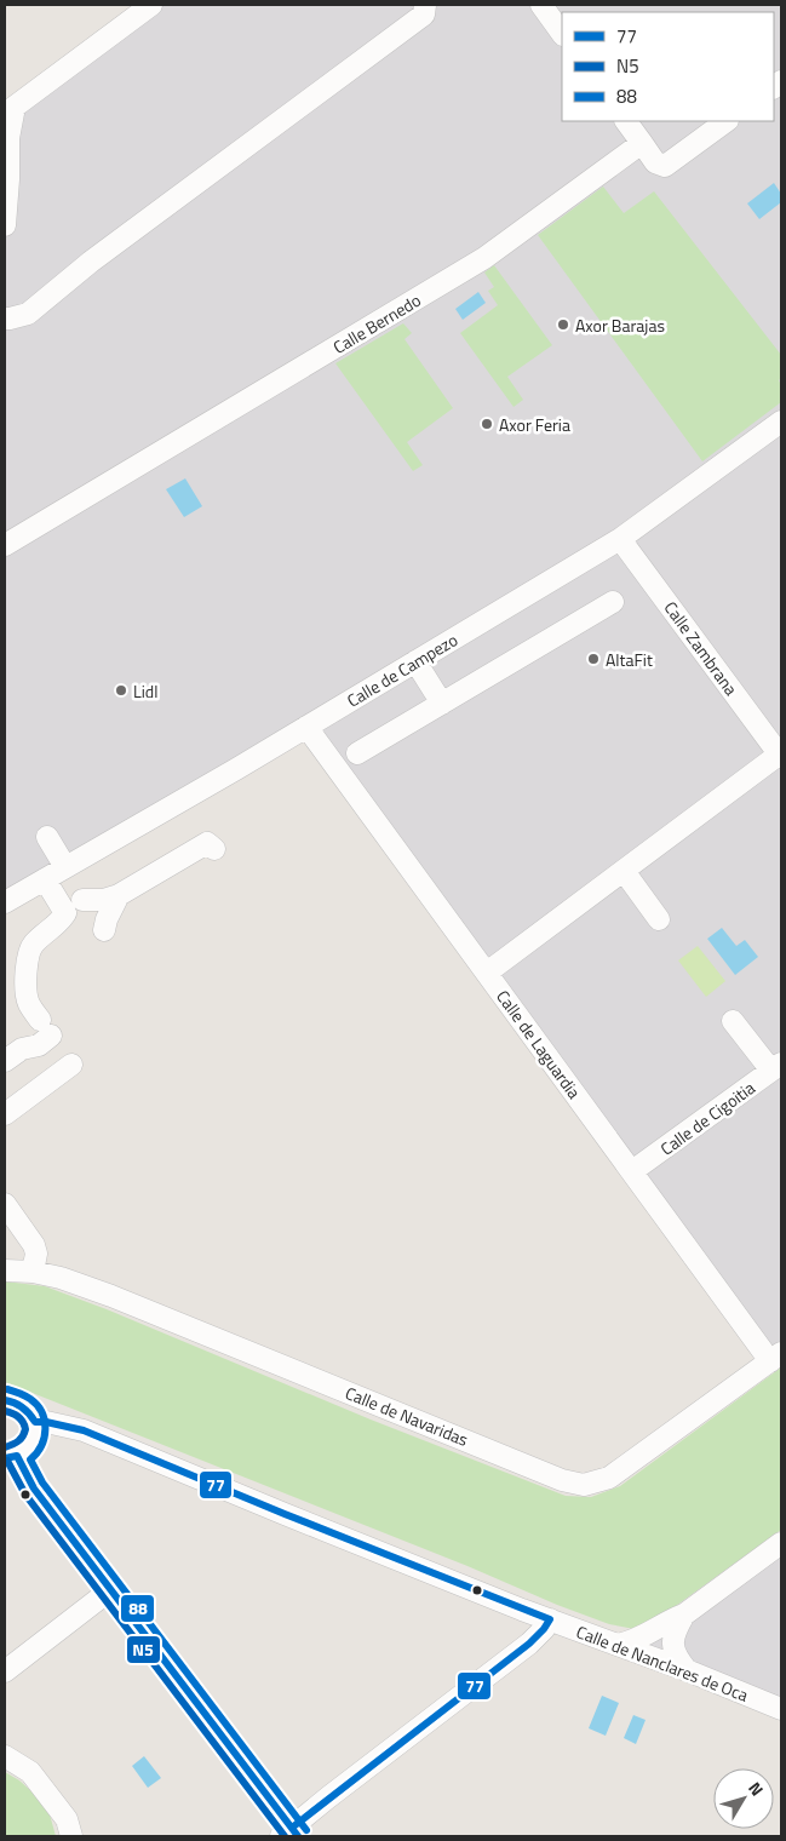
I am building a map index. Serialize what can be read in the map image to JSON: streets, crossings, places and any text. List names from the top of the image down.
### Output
{
  "streets": {
    "street": [
      "Calle Bernedo",
      "Calle Zambrana",
      "Calle de Campezo",
      "Calle de Laguardia",
      "Calle de Cigoitia",
      "Calle de Navaridas",
      "Calle de Nanclares de Oca"
    ]
  },
  "crossings": [
    ["Calle Zambrana", "Calle de Campezo"],
    ["Calle de Campezo", "Calle de Laguardia"],
    ["Calle de Laguardia", "Calle de Cigoitia"],
    ["Calle de Laguardia", "Calle de Navaridas"]
  ],
  "places": [
    "Axor Barajas",
    "Axor Feria",
    "AltaFit",
    "Lidl"
  ],
  "lines": ["transit line 88", "transit line 77", "transit line N5"],
  "legend": ["77", "N5", "88"],
  "north": "top right"
}
